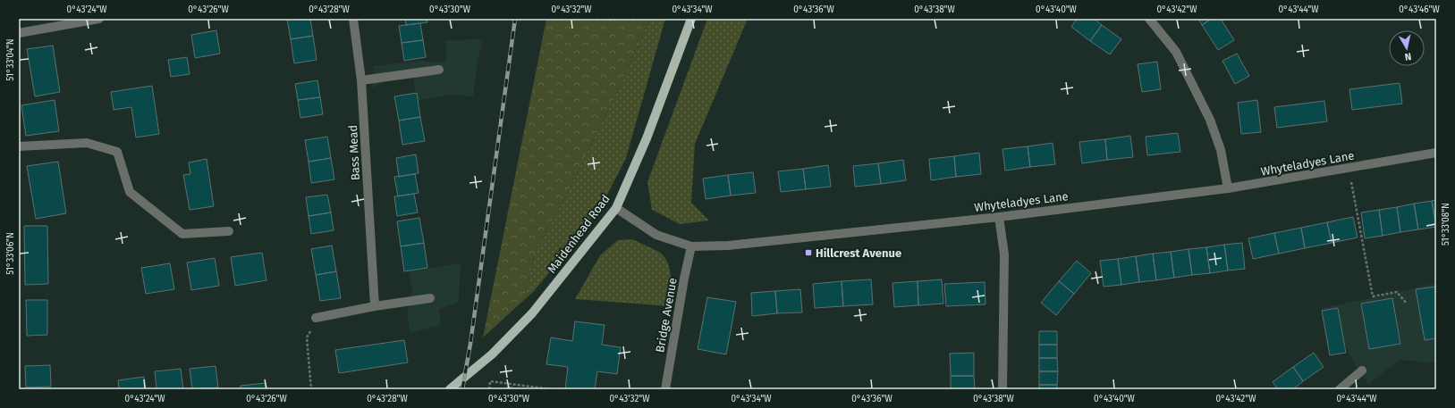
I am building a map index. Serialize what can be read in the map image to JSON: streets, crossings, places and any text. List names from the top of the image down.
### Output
{
  "streets": {
    "main road": ["Maidenhead Road"],
    "street": ["Bass Mead", "Whyteladyes Lane", "Bridge Avenue"]
  },
  "crossings": [
    ["Whyteladyes Lane", "Maidenhead Road"],
    ["Whyteladyes Lane", "Bridge Avenue"]
  ],
  "places": {
    "transit": ["Hillcrest Avenue"]
  },
  "north": "bottom",
  "coordinates": [
    "0°43'24\"W",
    "0°43'26\"W",
    "0°43'28\"W",
    "0°43'30\"W",
    "0°43'32\"W",
    "0°43'34\"W",
    "0°43'36\"W",
    "0°43'38\"W",
    "0°43'40\"W",
    "0°43'42\"W",
    "0°43'44\"W",
    "0°43'46\"W",
    "51°33'04\"N",
    "51°33'08\"N",
    "51°33'06\"N"
  ]
}
